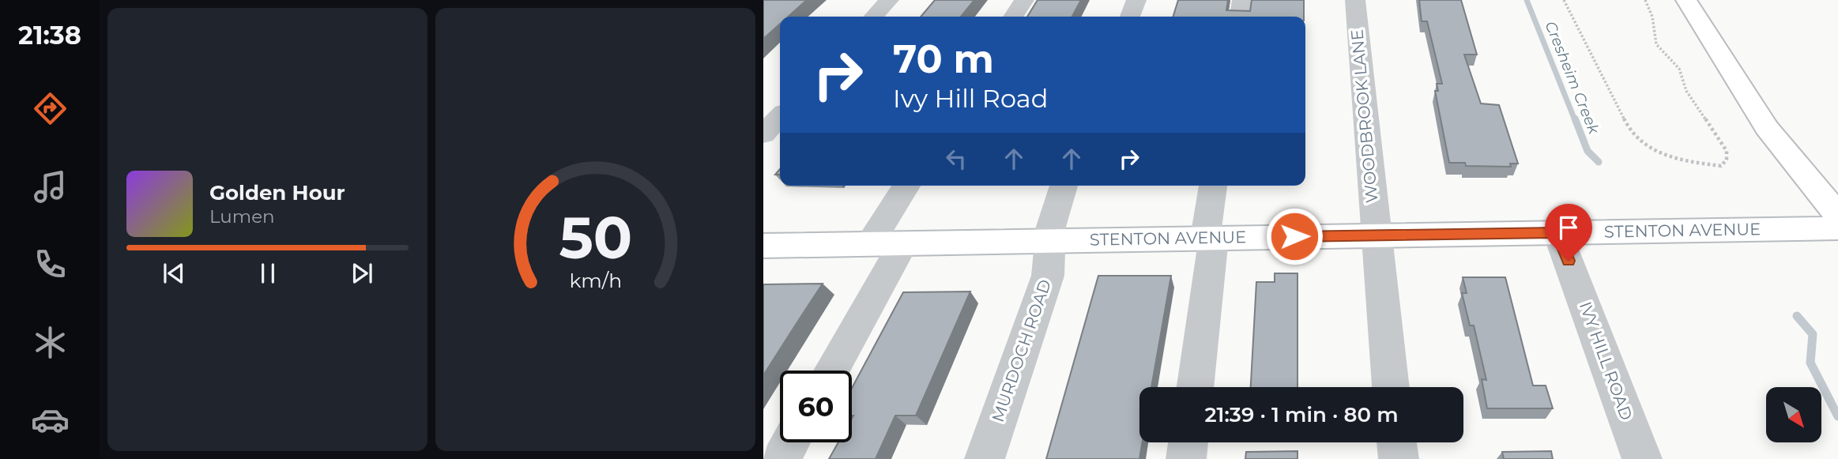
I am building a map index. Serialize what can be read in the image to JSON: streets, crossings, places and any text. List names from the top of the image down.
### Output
{
  "streets": {
    "main road": ["STENTON AVENUE"],
    "street": ["WOODBROOK LANE", "MURDOCH ROAD", "IVY HILL ROAD"]
  },
  "crossings": [
    ["WOODBROOK LANE", "STENTON AVENUE"],
    ["STENTON AVENUE", "MURDOCH ROAD"],
    ["STENTON AVENUE", "IVY HILL ROAD"]
  ],
  "water": ["Cresheim Creek"],
  "north": "bottom right",
  "page": {
    "tabs": "21:38",
    "turn": ["70 m", "Ivy Hill Road"],
    "song": ["Golden Hour", "Lumen"],
    "limit": "60",
    "trip": "21:39 · 1 min · 80 m",
    "gauge": ["50", "km/h"]
  }
}
